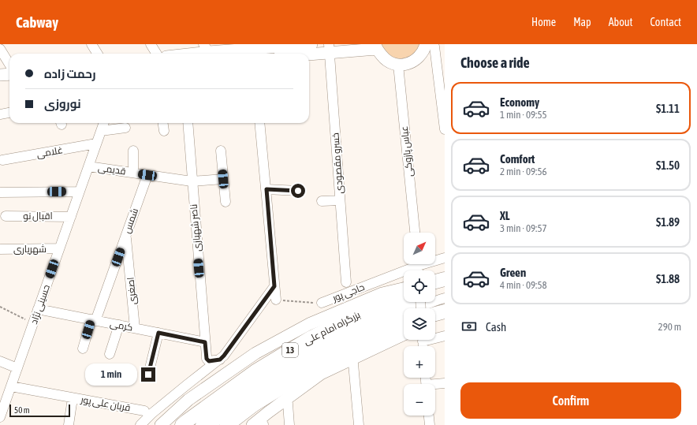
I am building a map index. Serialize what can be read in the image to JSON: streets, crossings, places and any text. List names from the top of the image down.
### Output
{
  "streets": {
    "highway": ["بزرگراه امام علی", "13"],
    "street": [
      "عباس پازوکی",
      "غلامی",
      "خسرو مقصودی",
      "قدیمی",
      "اقبال نو",
      "شمس",
      "ناصر شهبازی",
      "شهریاری",
      "اصغری",
      "حاجی پور",
      "حسینی نژاد",
      "کرمی",
      "قربان علی پور"
    ]
  },
  "crossings": [
    ["غلامی", "حسینی نژاد"],
    ["قدیمی", "شمس"],
    ["قدیمی", "ناصر شهبازی"],
    ["قدیمی", "حسینی نژاد"],
    ["اقبال نو", "حسینی نژاد"],
    ["شمس", "اصغری"],
    ["شمس", "کرمی"],
    ["ناصر شهبازی", "کرمی"],
    ["شهریاری", "حسینی نژاد"],
    ["اصغری", "کرمی"],
    ["حسینی نژاد", "کرمی"],
    ["حسینی نژاد", "قربان علی پور"]
  ],
  "scale_bar": "50 m",
  "north": "top right",
  "page": {
    "header": "Cabway",
    "nav": [
      "Home",
      "Map",
      "About",
      "Contact"
    ],
    "heading": "Choose a ride",
    "banner": ["رحمت زاده", "نوروزی"],
    "list": [
      {
        "name": "Economy",
        "note": "1 min · 09:55",
        "value": "$1.11"
      },
      {
        "name": "Comfort",
        "note": "2 min · 09:56",
        "value": "$1.50"
      },
      {
        "name": "XL",
        "note": "3 min · 09:57",
        "value": "$1.89"
      },
      {
        "name": "Green",
        "note": "4 min · 09:58",
        "value": "$1.88"
      }
    ],
    "map_buttons": ["+", "−"],
    "pay": ["Cash", "290 m"],
    "bubble": "1 min",
    "buttons": "Confirm",
    "scale": "50 m"
  }
}
